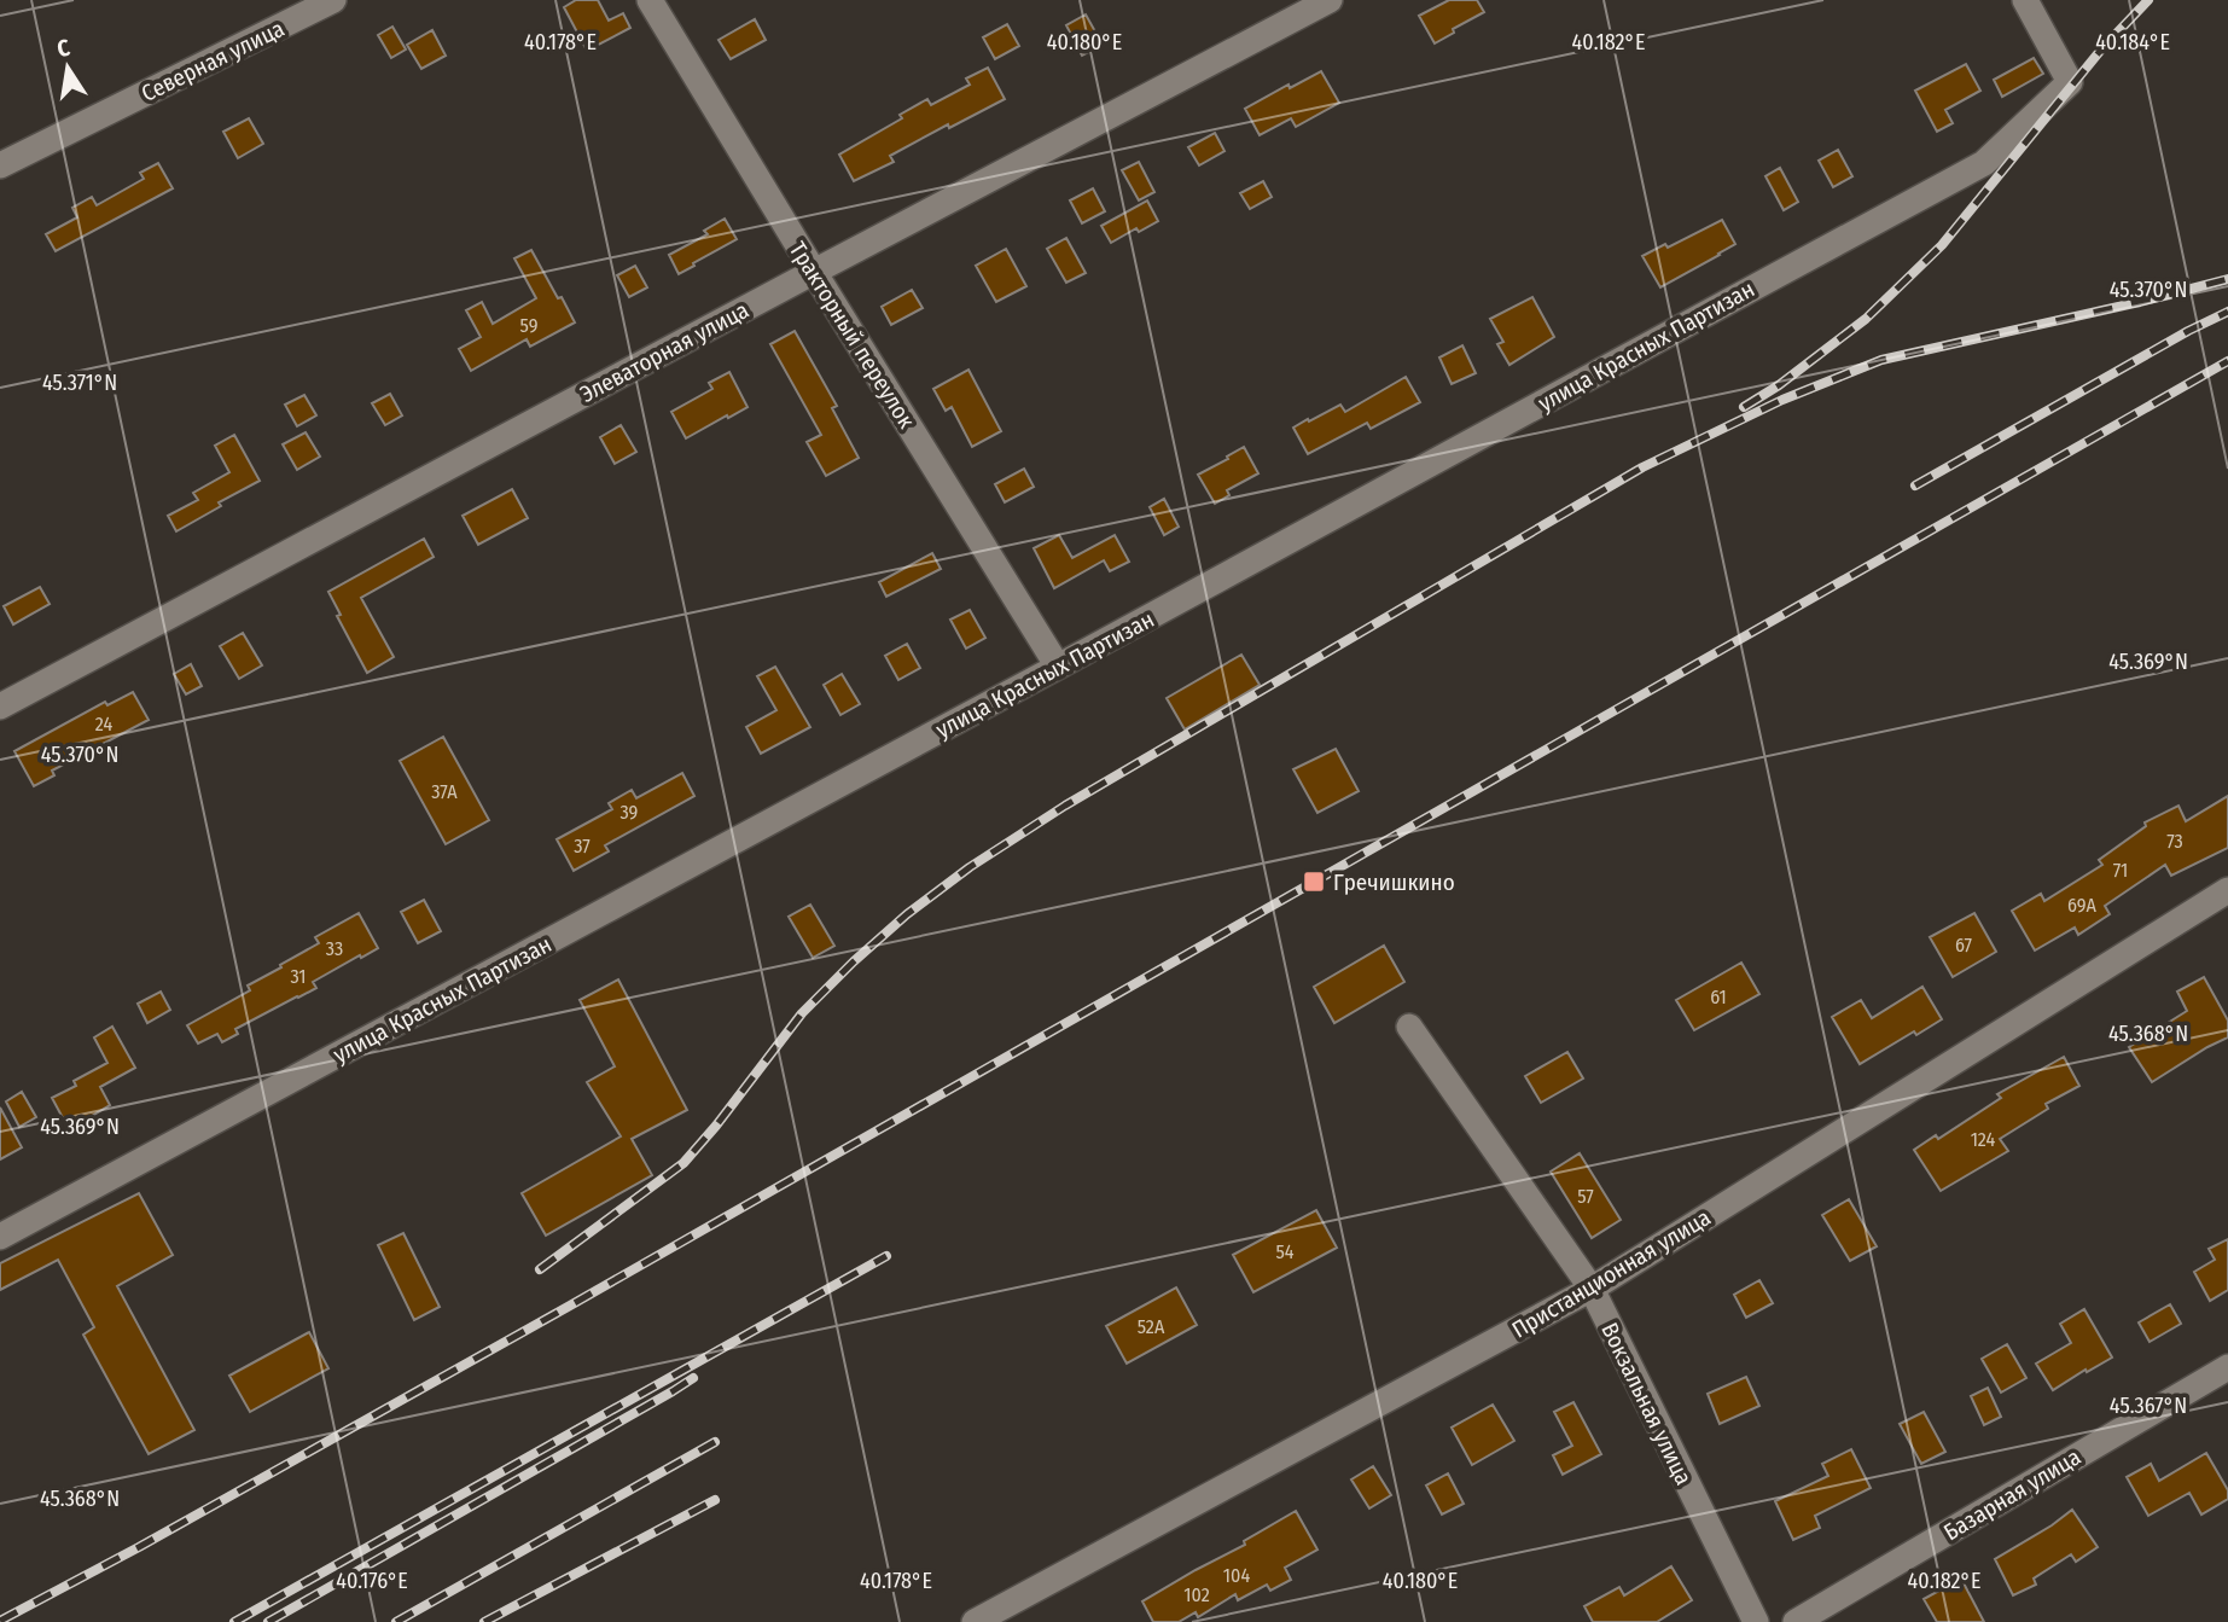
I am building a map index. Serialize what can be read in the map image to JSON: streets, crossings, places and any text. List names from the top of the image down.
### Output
{
  "streets": {
    "street": [
      "Северная улица",
      "Тракторный переулок",
      "улица Красных Партизан",
      "Элеваторная улица",
      "Пристанционная улица",
      "Вокзальная улица",
      "Базарная улица"
    ]
  },
  "crossings": [
    ["Тракторный переулок", "улица Красных Партизан"],
    ["Тракторный переулок", "Элеваторная улица"],
    ["Пристанционная улица", "Вокзальная улица"]
  ],
  "places": {
    "transit": ["Гречишкино"]
  },
  "house_numbers": [
    "59",
    "24",
    "37А",
    "39",
    "73",
    "37",
    "71",
    "69А",
    "67",
    "33",
    "31",
    "61",
    "124",
    "57",
    "54",
    "52А",
    "104",
    "102"
  ],
  "north": "top",
  "coordinates": [
    "40.178°E",
    "40.180°E",
    "40.182°E",
    "40.184°E",
    "45.370°N",
    "45.371°N",
    "45.369°N",
    "45.368°N",
    "45.367°N",
    "40.176°E"
  ]
}
